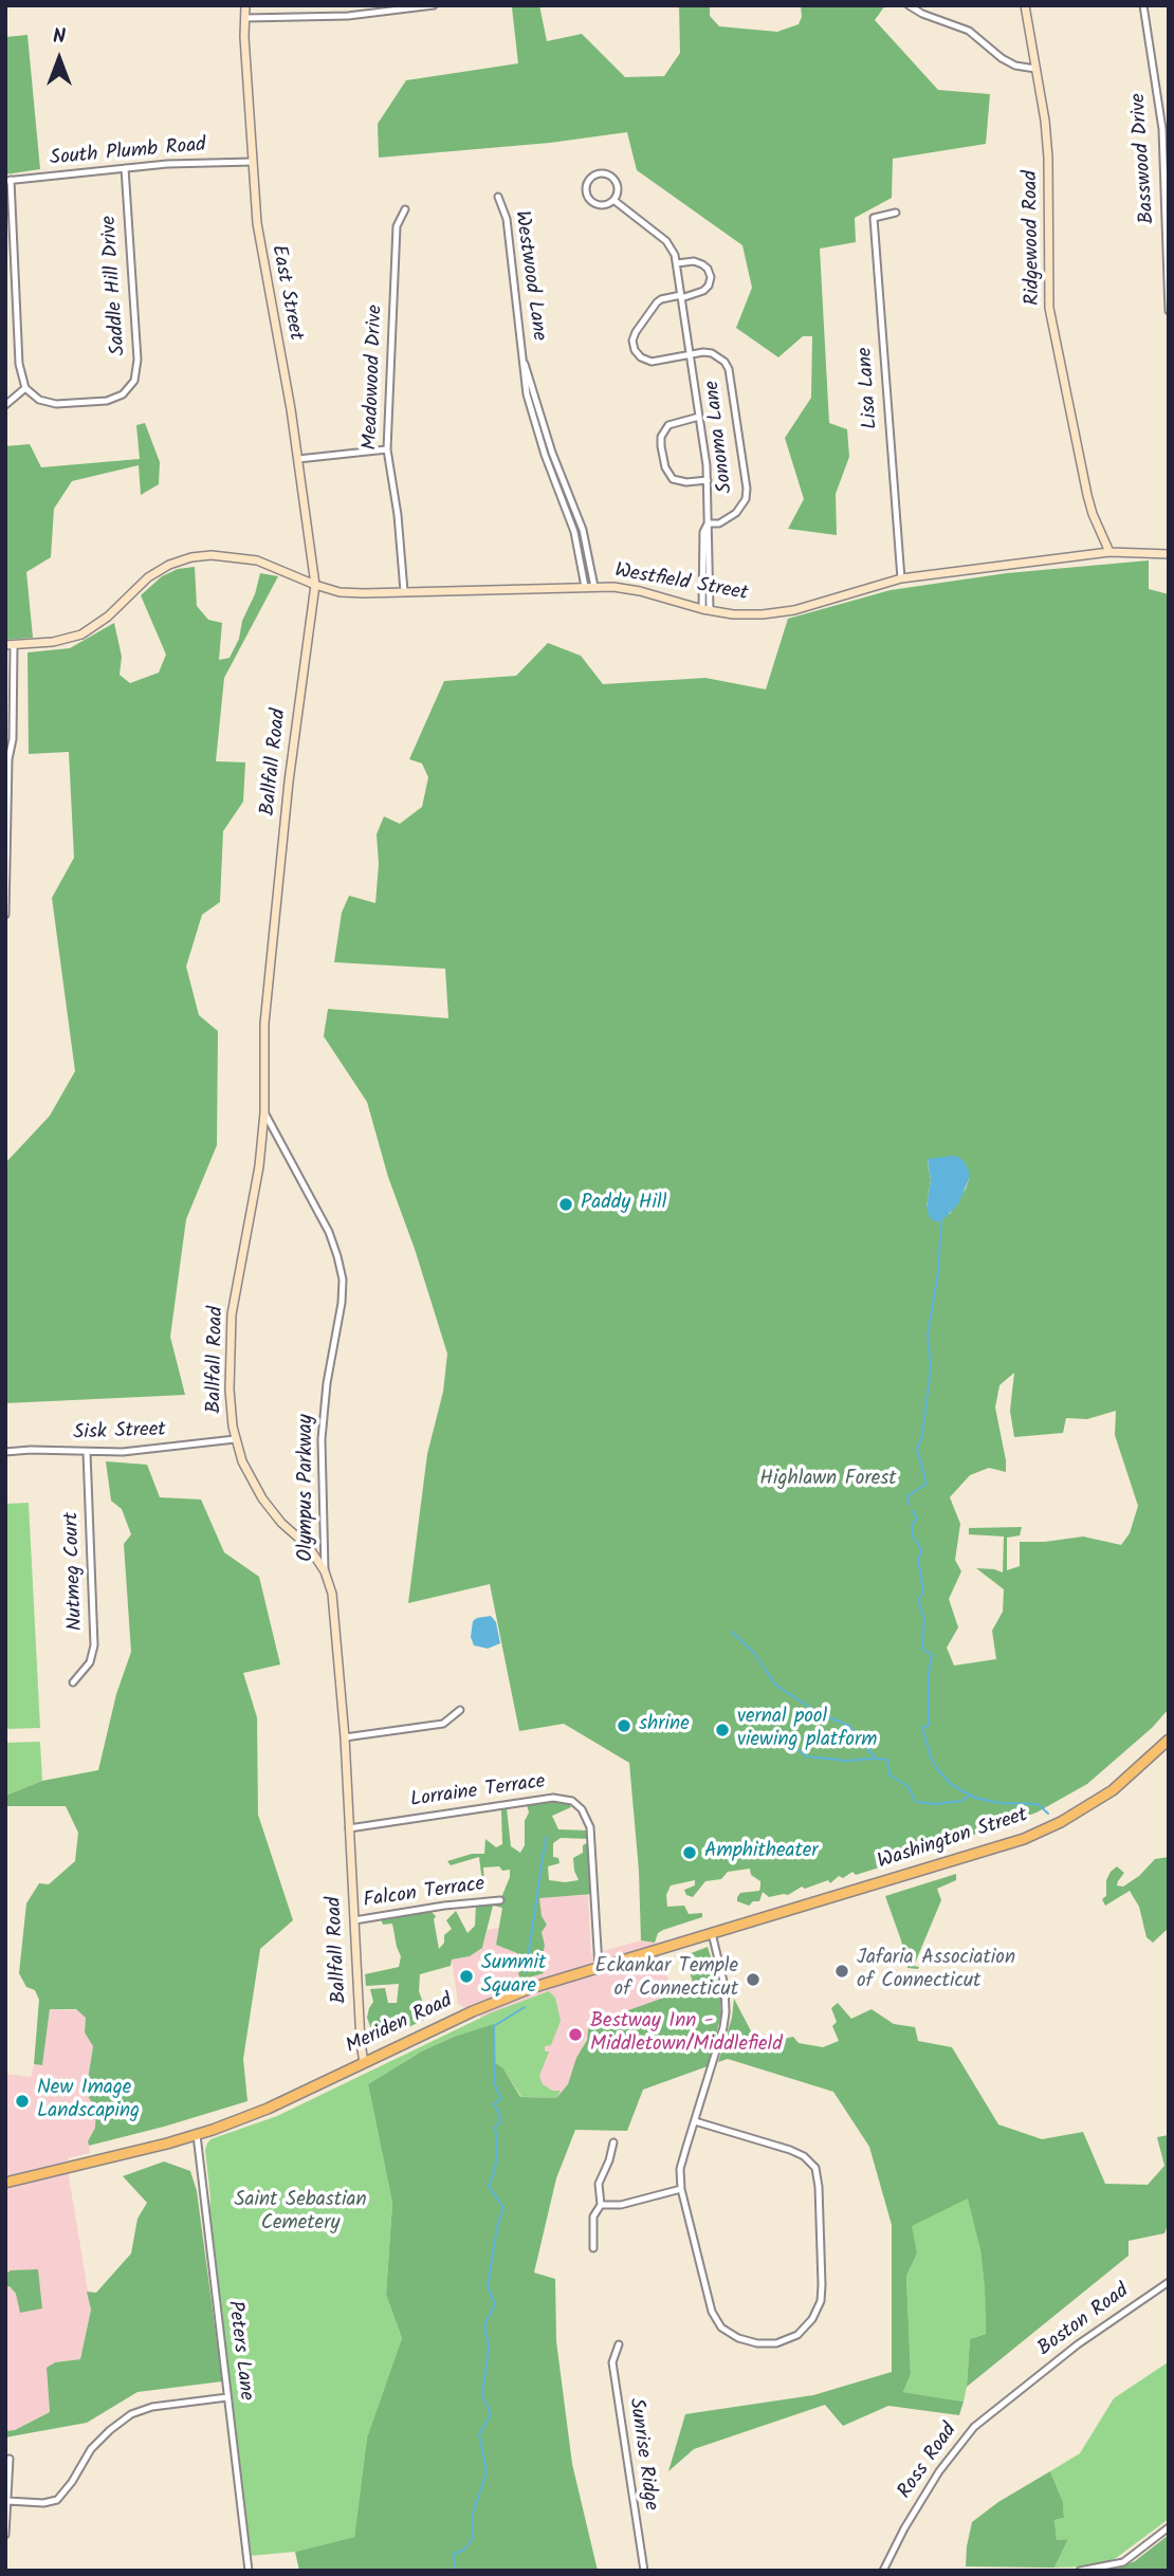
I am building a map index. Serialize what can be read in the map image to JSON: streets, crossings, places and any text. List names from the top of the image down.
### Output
{
  "streets": {
    "highway": ["Washington Street", "Meriden Road"],
    "main road": [
      "Ridgewood Road",
      "East Street",
      "Westfield Street",
      "Ballfall Road"
    ],
    "street": [
      "South Plumb Road",
      "Basswood Drive",
      "Westwood Lane",
      "Saddle Hill Drive",
      "Meadowood Drive",
      "Lisa Lane",
      "Sonoma Lane",
      "Sisk Street",
      "Olympus Parkway",
      "Nutmeg Court",
      "Lorraine Terrace",
      "Falcon Terrace",
      "Boston Road",
      "Peters Lane",
      "Sunrise Ridge",
      "Ross Road"
    ]
  },
  "crossings": [
    ["South Plumb Road", "Saddle Hill Drive"],
    ["South Plumb Road", "East Street"],
    ["Ridgewood Road", "Westfield Street"],
    ["Westwood Lane", "Westfield Street"],
    ["East Street", "Westfield Street"],
    ["East Street", "Ballfall Road"],
    ["Meadowood Drive", "Westfield Street"],
    ["Lisa Lane", "Westfield Street"],
    ["Sonoma Lane", "Westfield Street"],
    ["Westfield Street", "Ballfall Road"],
    ["Ballfall Road", "Sisk Street"],
    ["Ballfall Road", "Olympus Parkway"],
    ["Ballfall Road", "Lorraine Terrace"],
    ["Ballfall Road", "Falcon Terrace"],
    ["Ballfall Road", "Meriden Road"],
    ["Sisk Street", "Nutmeg Court"],
    ["Lorraine Terrace", "Meriden Road"],
    ["Washington Street", "Meriden Road"],
    ["Meriden Road", "Peters Lane"],
    ["Boston Road", "Ross Road"]
  ],
  "parks": ["Highlawn Forest", "Saint Sebastian Cemetery"],
  "places": [
    "Paddy Hill",
    "shrine",
    "vernal pool viewing platform",
    "Amphitheater",
    "Jafaria Association of Connecticut",
    "Summit Square",
    "Eckankar Temple of Connecticut",
    "Bestway Inn - Middletown/Middlefield",
    "New Image Landscaping"
  ],
  "north": "top"
}
